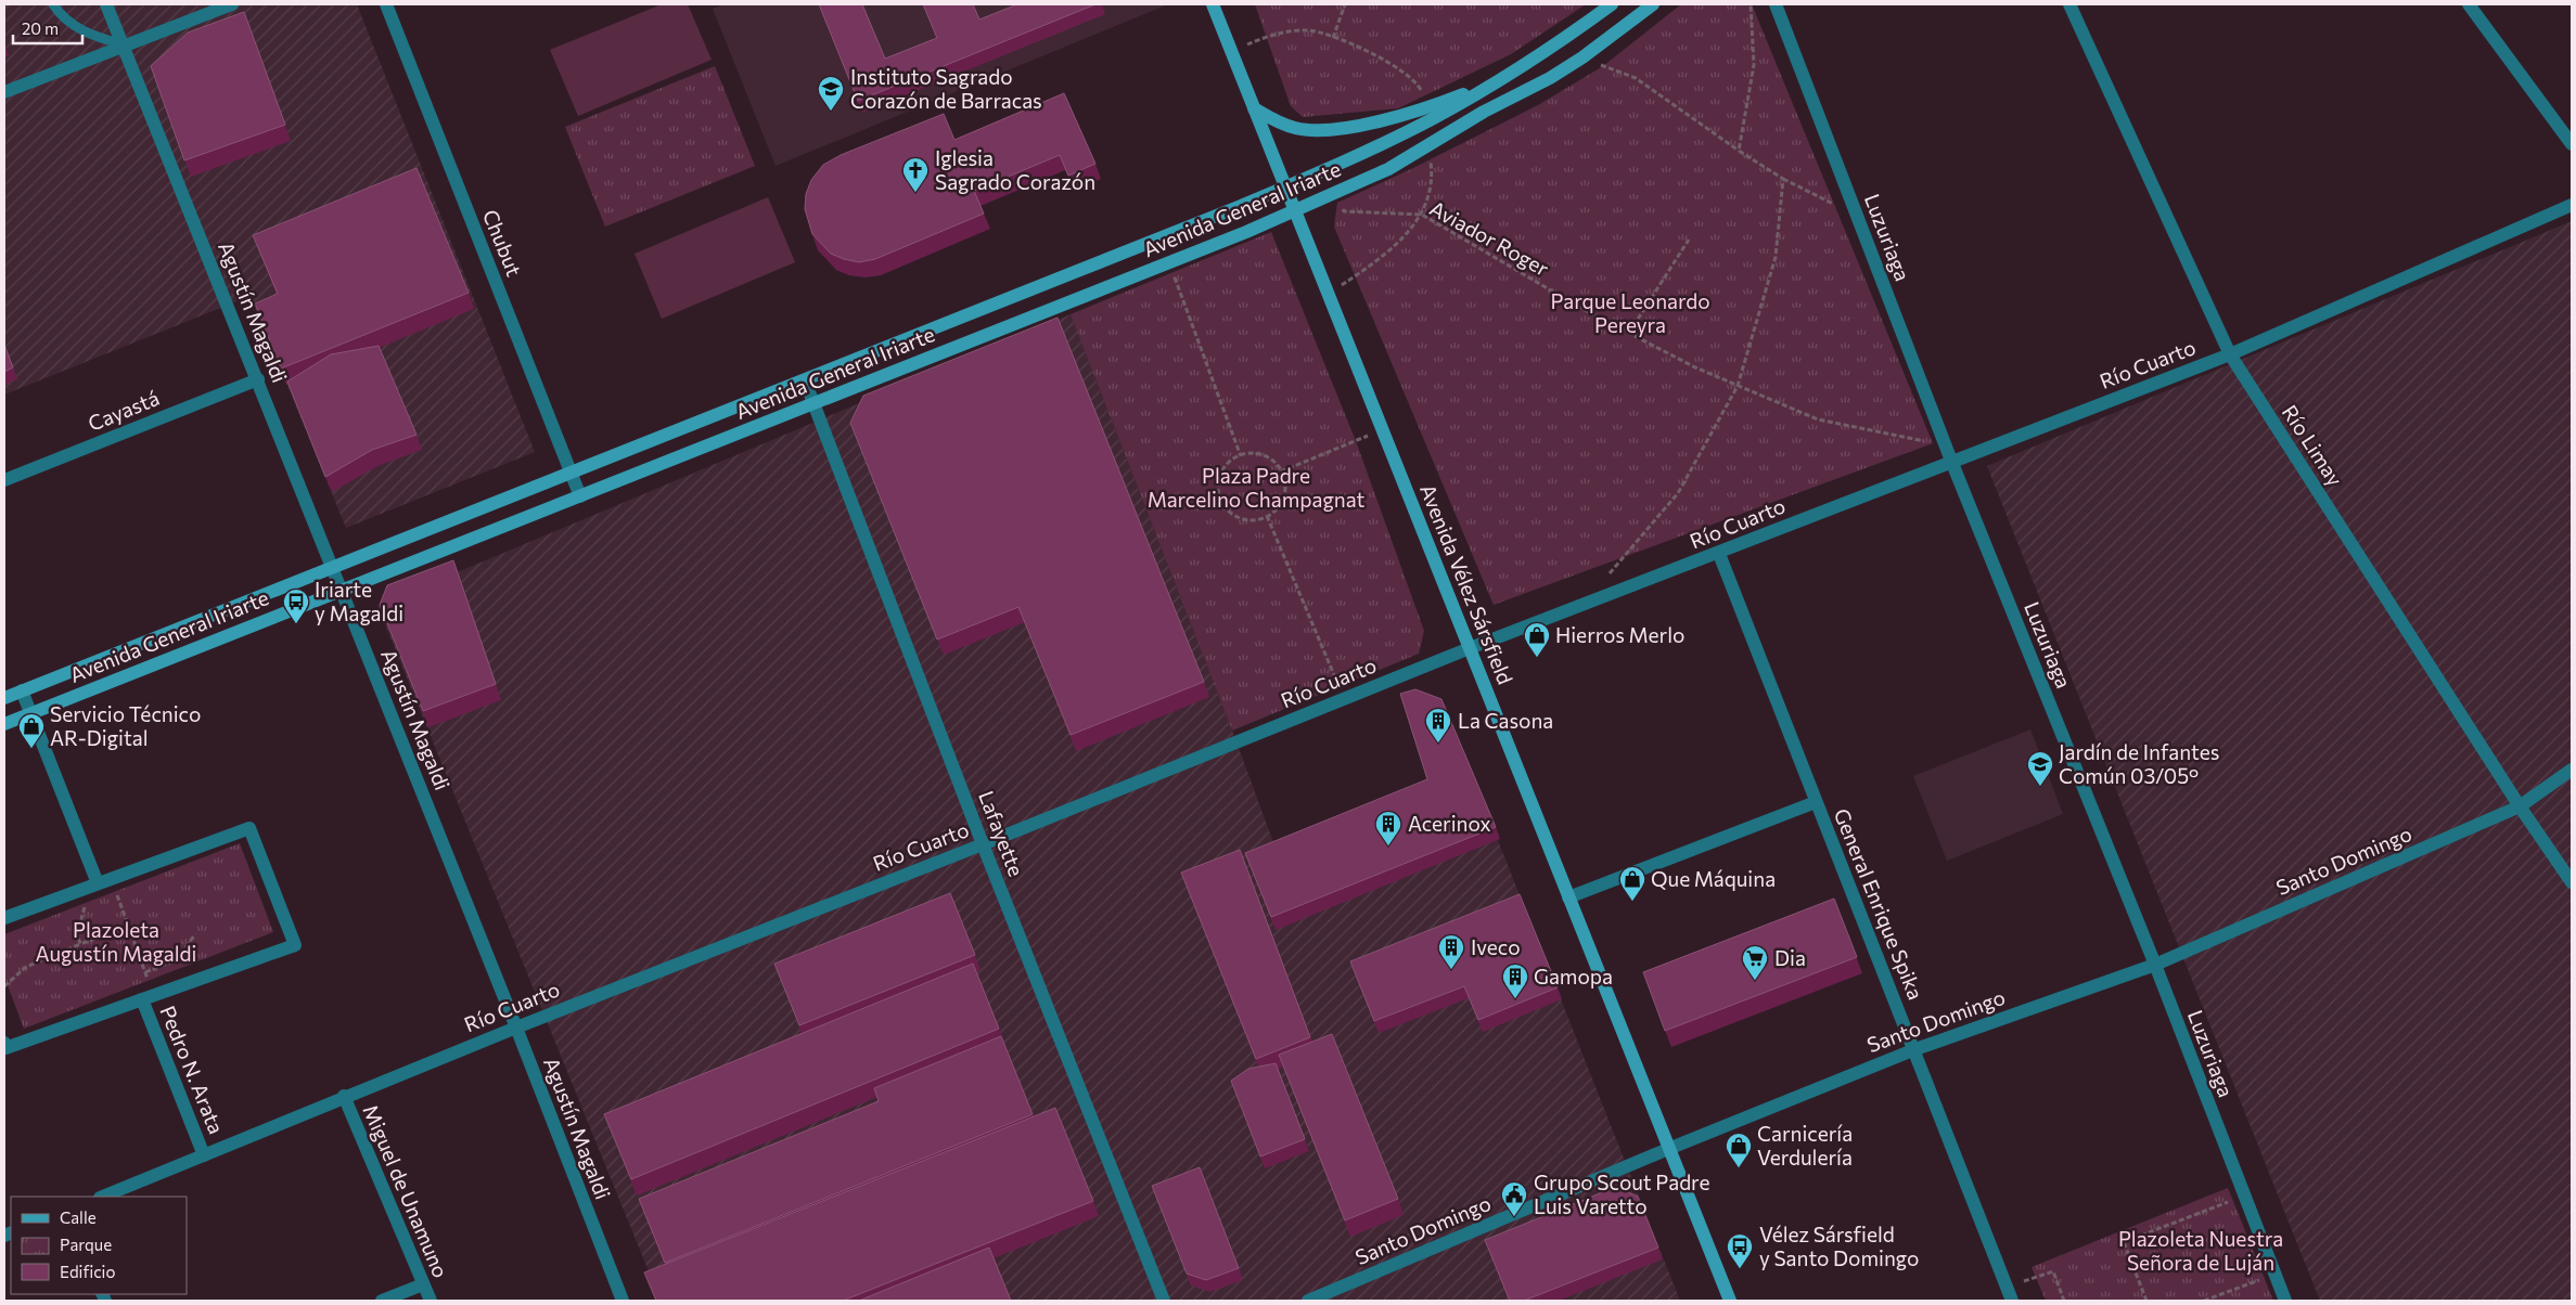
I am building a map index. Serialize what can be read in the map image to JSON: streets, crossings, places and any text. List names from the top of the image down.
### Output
{
  "streets": {
    "main road": ["Avenida General Iriarte", "Avenida Vélez Sársfield"],
    "street": [
      "Luzuriaga",
      "Chubut",
      "Agustín Magaldi",
      "Río Cuarto",
      "Cayastá",
      "Río Limay",
      "Lafayette",
      "Santo Domingo",
      "General Enrique Spika",
      "Pedro N. Arata",
      "Miguel de Unamuno"
    ],
    "path": ["Aviador Roger"]
  },
  "crossings": [
    ["Avenida General Iriarte", "Aviador Roger"],
    ["Avenida General Iriarte", "Chubut"],
    ["Avenida General Iriarte", "Agustín Magaldi"],
    ["Avenida General Iriarte", "Avenida Vélez Sársfield"],
    ["Avenida General Iriarte", "Lafayette"],
    ["Luzuriaga", "Aviador Roger"],
    ["Luzuriaga", "Río Cuarto"],
    ["Luzuriaga", "Santo Domingo"],
    ["Aviador Roger", "Río Cuarto"],
    ["Agustín Magaldi", "Río Cuarto"],
    ["Agustín Magaldi", "Cayastá"],
    ["Río Cuarto", "Río Limay"],
    ["Río Cuarto", "Avenida Vélez Sársfield"],
    ["Río Cuarto", "Lafayette"],
    ["Río Cuarto", "General Enrique Spika"],
    ["Río Cuarto", "Pedro N. Arata"],
    ["Río Cuarto", "Miguel de Unamuno"],
    ["Río Limay", "Santo Domingo"],
    ["Avenida Vélez Sársfield", "Santo Domingo"],
    ["Santo Domingo", "General Enrique Spika"]
  ],
  "parks": [
    "Parque Leonardo Pereyra",
    "Plaza Padre Marcelino Champagnat",
    "Plazoleta Augustín Magaldi",
    "Plazoleta Nuestra Señora de Luján"
  ],
  "places": {
    "school or university": ["Instituto Sagrado Corazón de Barracas", "Jardín de Infantes Común 03/05°"],
    "church": ["Iglesia Sagrado Corazón"],
    "bus stop": ["Iriarte y Magaldi", "Vélez Sársfield y Santo Domingo"],
    "shop": [
      "Hierros Merlo",
      "Servicio Técnico AR-Digital",
      "Que Máquina",
      "Carnicería Verdulería"
    ],
    "building": [
      "La Casona",
      "Acerinox",
      "Iveco",
      "Gamopa"
    ],
    "supermarket": ["Dia"],
    "public building": ["Grupo Scout Padre Luis Varetto"]
  },
  "legend": ["Calle", "Parque", "Edificio"],
  "scale_bar": "20 m"
}
